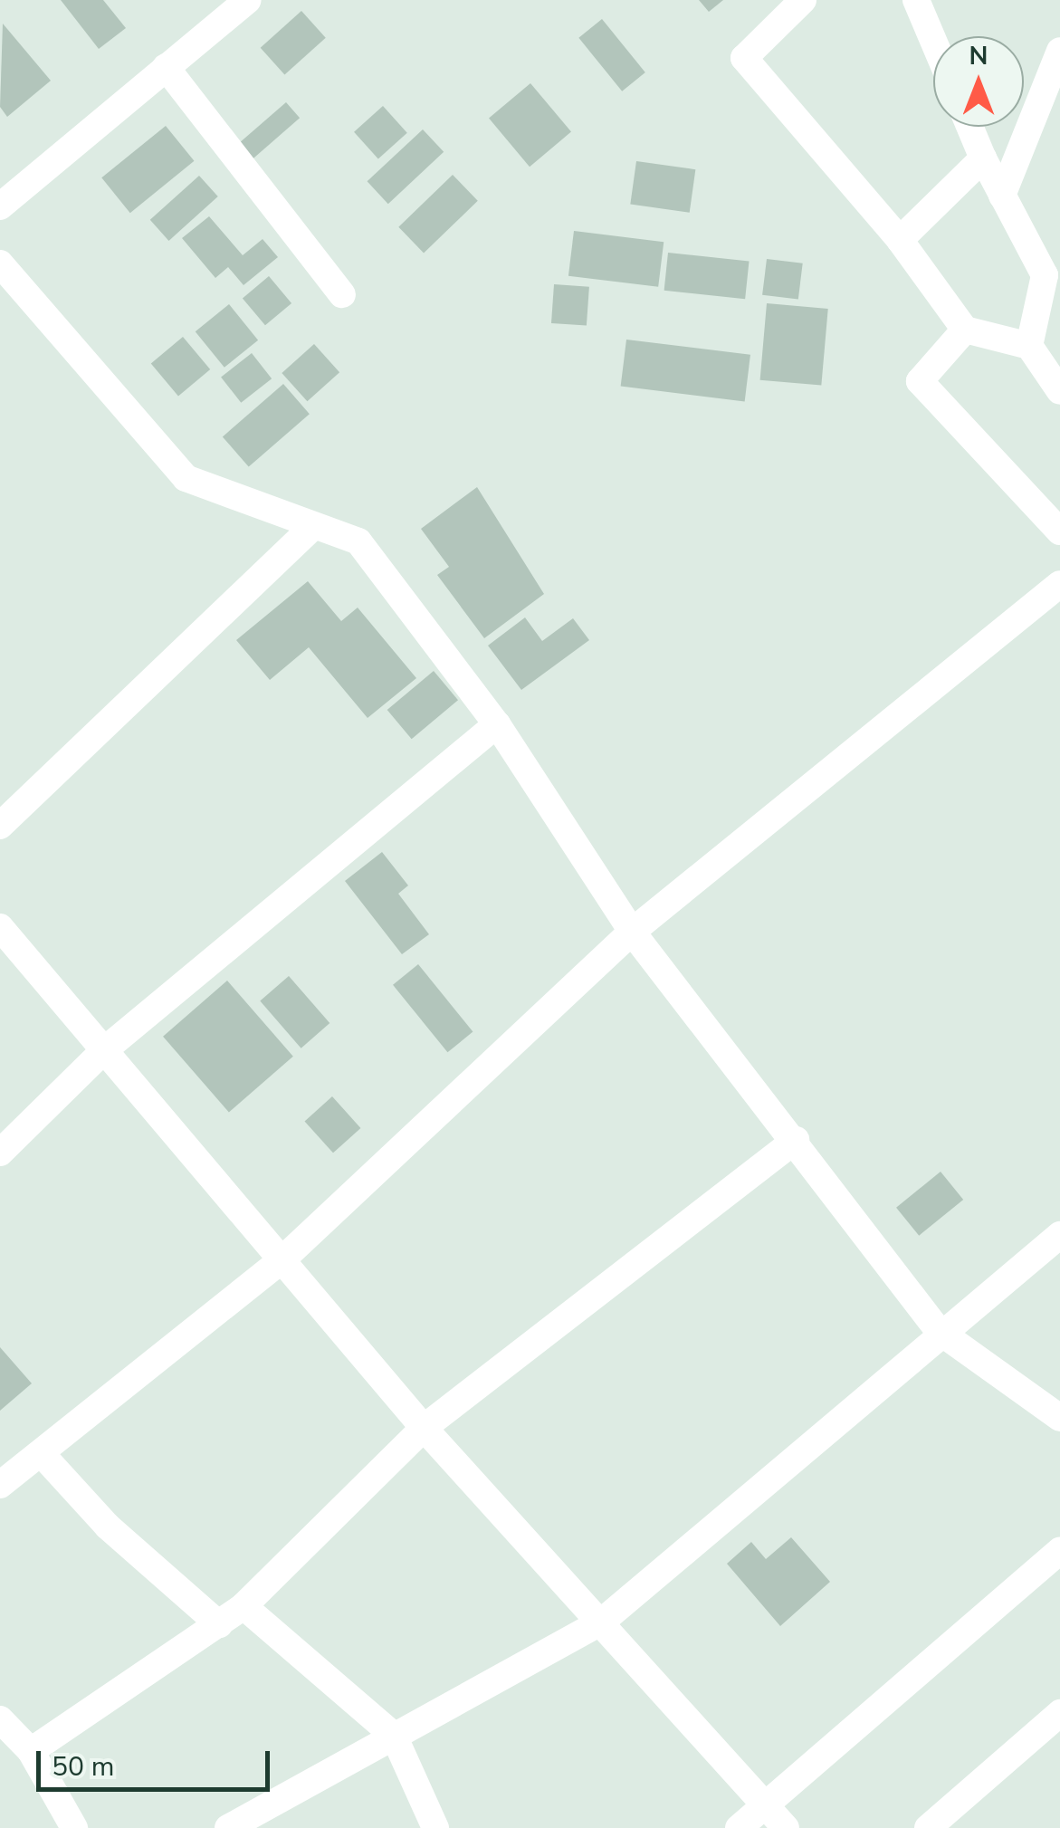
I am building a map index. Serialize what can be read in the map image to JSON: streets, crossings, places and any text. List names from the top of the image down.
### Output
{
  "scale_bar": "50 m",
  "north": "top"
}
